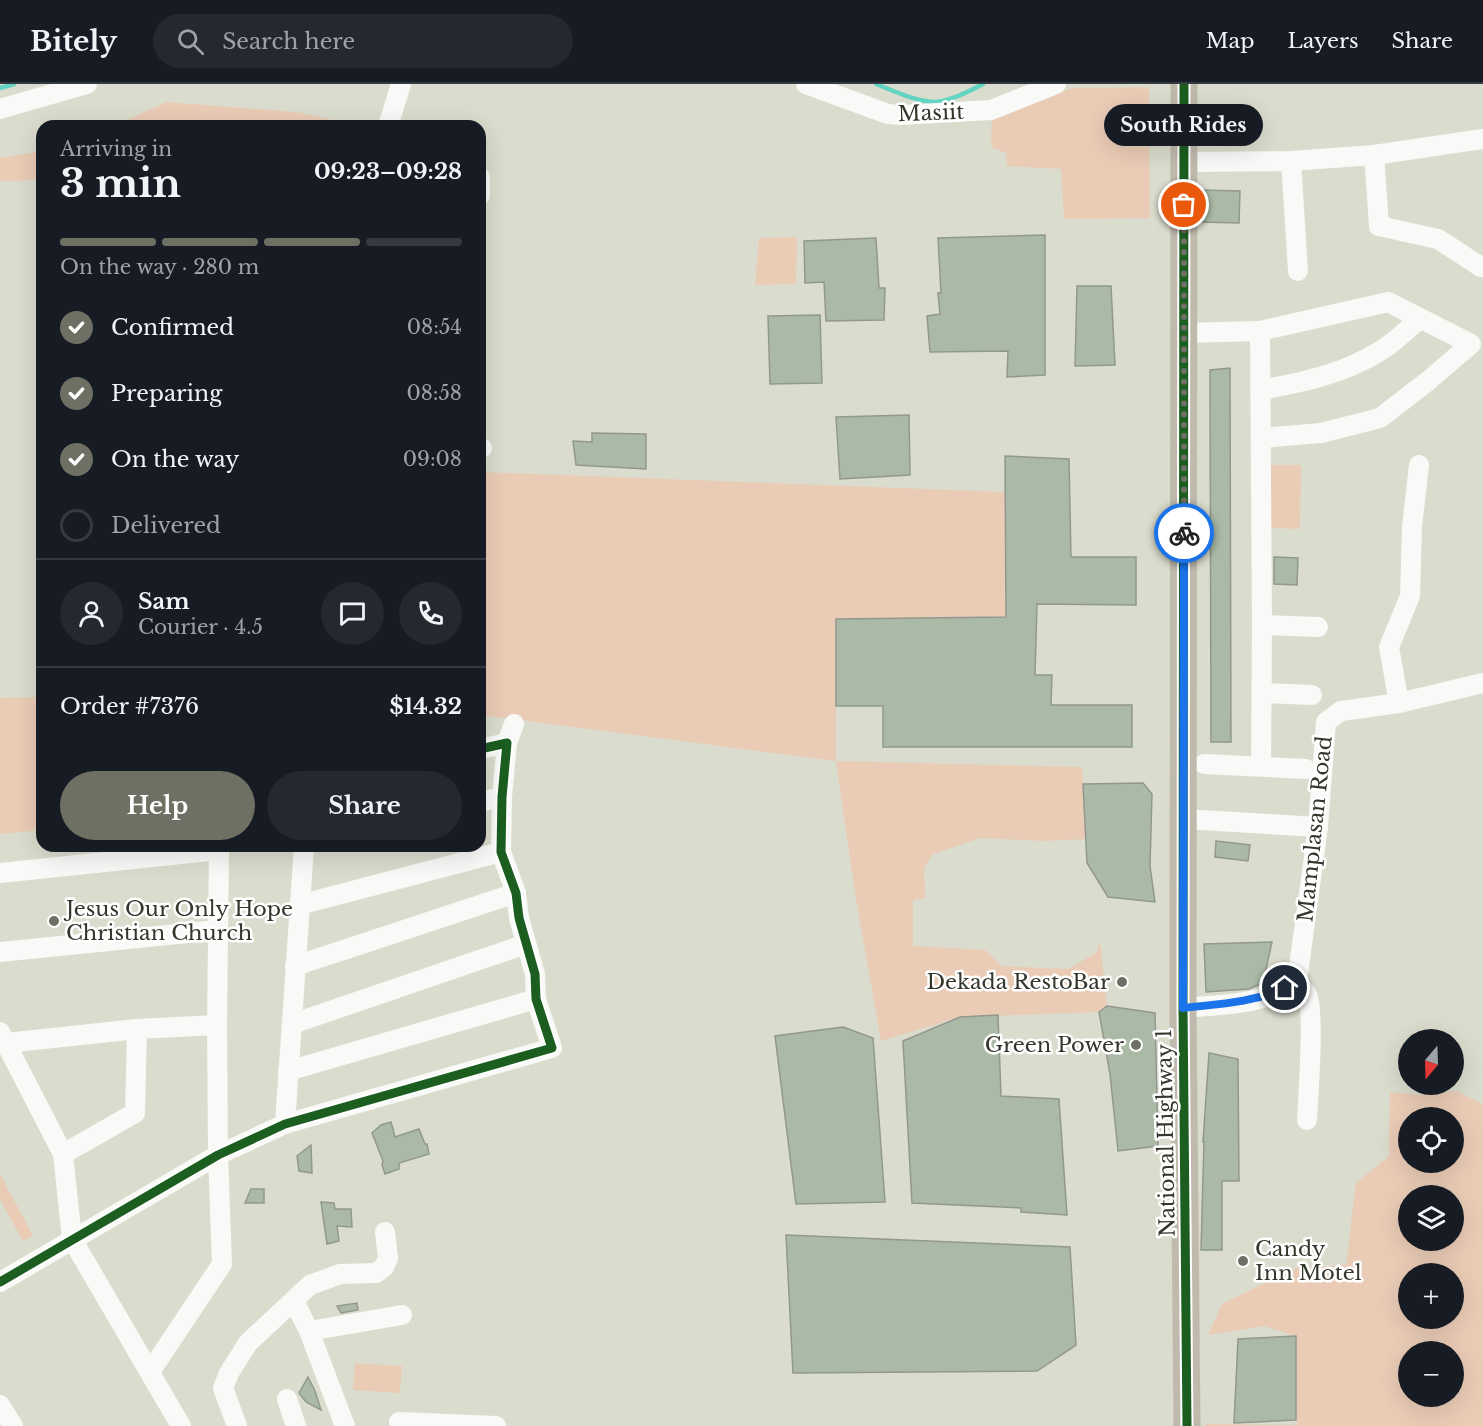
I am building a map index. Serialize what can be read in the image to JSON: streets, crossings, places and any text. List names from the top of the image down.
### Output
{
  "streets": {
    "highway": ["National Highway 1"],
    "street": ["Masiit", "Mamplasan Road"]
  },
  "places": [
    "South Rides",
    "Jesus Our Only Hope Christian Church",
    "Dekada RestoBar",
    "Green Power",
    "Candy Inn Motel"
  ],
  "north": "bottom",
  "page": {
    "header": "Bitely",
    "search": "Search here",
    "nav": ["Map", "Layers", "Share"],
    "bubble": "South Rides",
    "heading": ["3 min", "Arriving in", "09:23–09:28"],
    "panel": [
      "Sam",
      "Courier · 4.5",
      "Order #7376",
      "$14.32"
    ],
    "bar": "On the way · 280 m",
    "list": [
      ["Confirmed", "08:54"],
      ["Preparing", "08:58"],
      ["On the way", "09:08"],
      "Delivered"
    ],
    "buttons": ["Help", "Share"],
    "map_buttons": ["+", "−"]
  }
}
